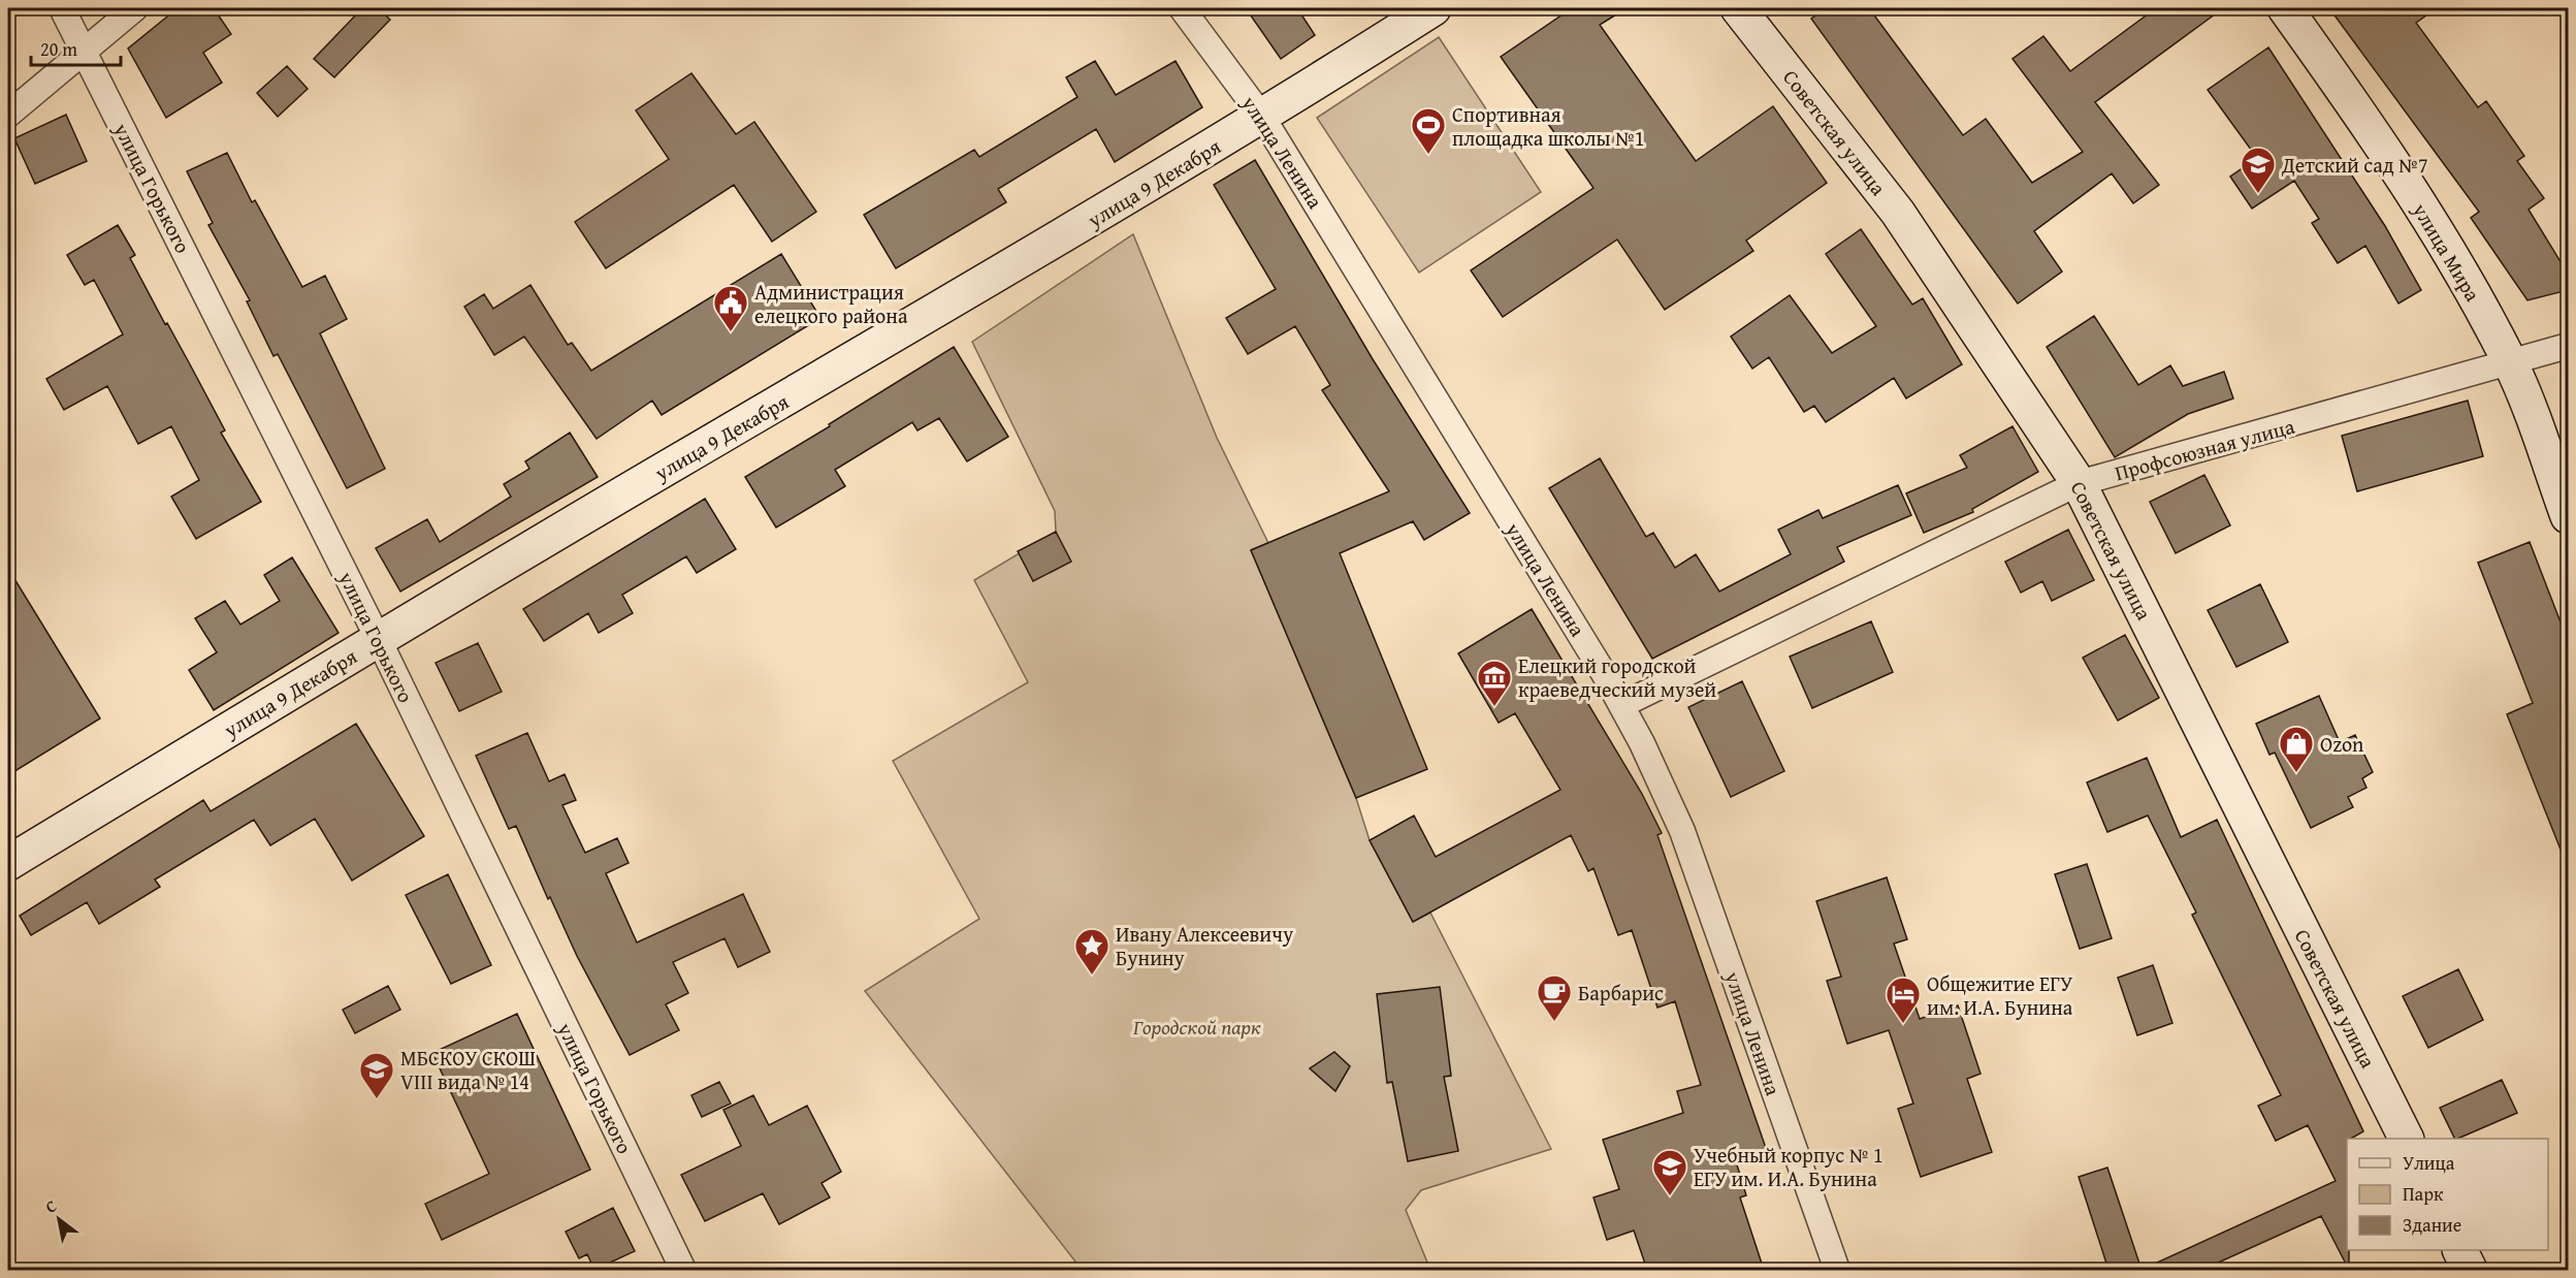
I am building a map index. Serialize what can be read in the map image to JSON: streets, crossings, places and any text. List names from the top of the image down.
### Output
{
  "streets": {
    "street": [
      "Советская улица",
      "улица Ленина",
      "улица 9 Декабря",
      "улица Горького",
      "улица Мира",
      "Профсоюзная улица"
    ]
  },
  "crossings": [
    ["Советская улица", "Профсоюзная улица"],
    ["улица Ленина", "улица 9 Декабря"],
    ["улица Ленина", "Профсоюзная улица"],
    ["улица 9 Декабря", "улица Горького"],
    ["улица Мира", "Профсоюзная улица"]
  ],
  "parks": ["Городской парк"],
  "places": {
    "sports": ["Спортивная площадка школы №1"],
    "school or university": ["Детский сад №7", "МБСКОУ СКОШ VIII вида № 14", "Учебный корпус № 1 ЕГУ им. И.А. Бунина"],
    "public building": ["Администрация елецкого района"],
    "museum": ["Елецкий городской краеведческий музей"],
    "shop": ["Ozon"],
    "place": ["Ивану Алексеевичу Бунину"],
    "cafe": ["Барбарис"],
    "hotel": ["Общежитие ЕГУ им. И.А. Бунина"]
  },
  "legend": ["Улица", "Парк", "Здание"],
  "scale_bar": "20 m",
  "north": "top left"
}
